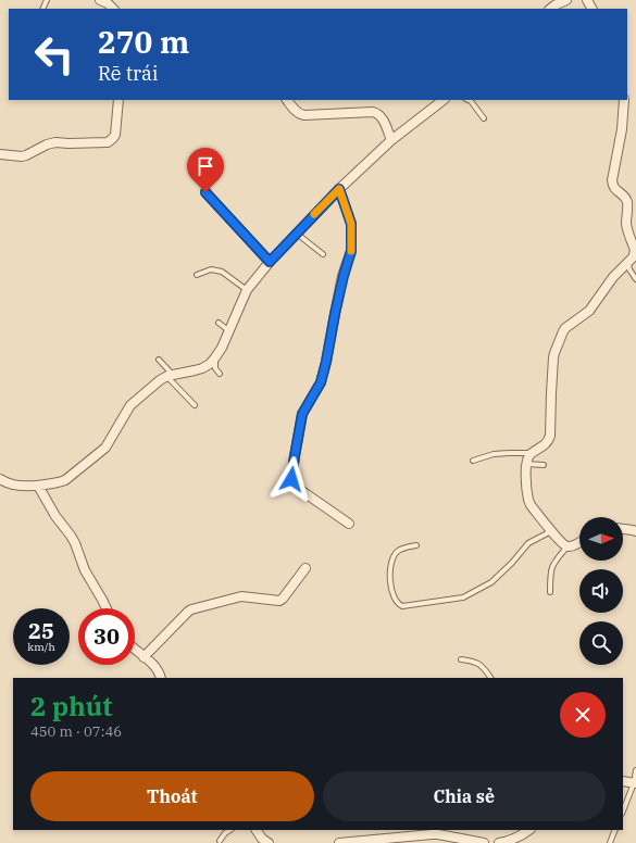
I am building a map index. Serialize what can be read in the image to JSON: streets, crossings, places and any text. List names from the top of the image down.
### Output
{
  "north": "right",
  "page": {
    "turn": ["270 m", "Rẽ trái"],
    "speed": "25 km/h",
    "limit": "30",
    "heading": ["2 phút", "450 m · 07:46"],
    "buttons": ["Thoát", "Chia sẻ"]
  }
}
